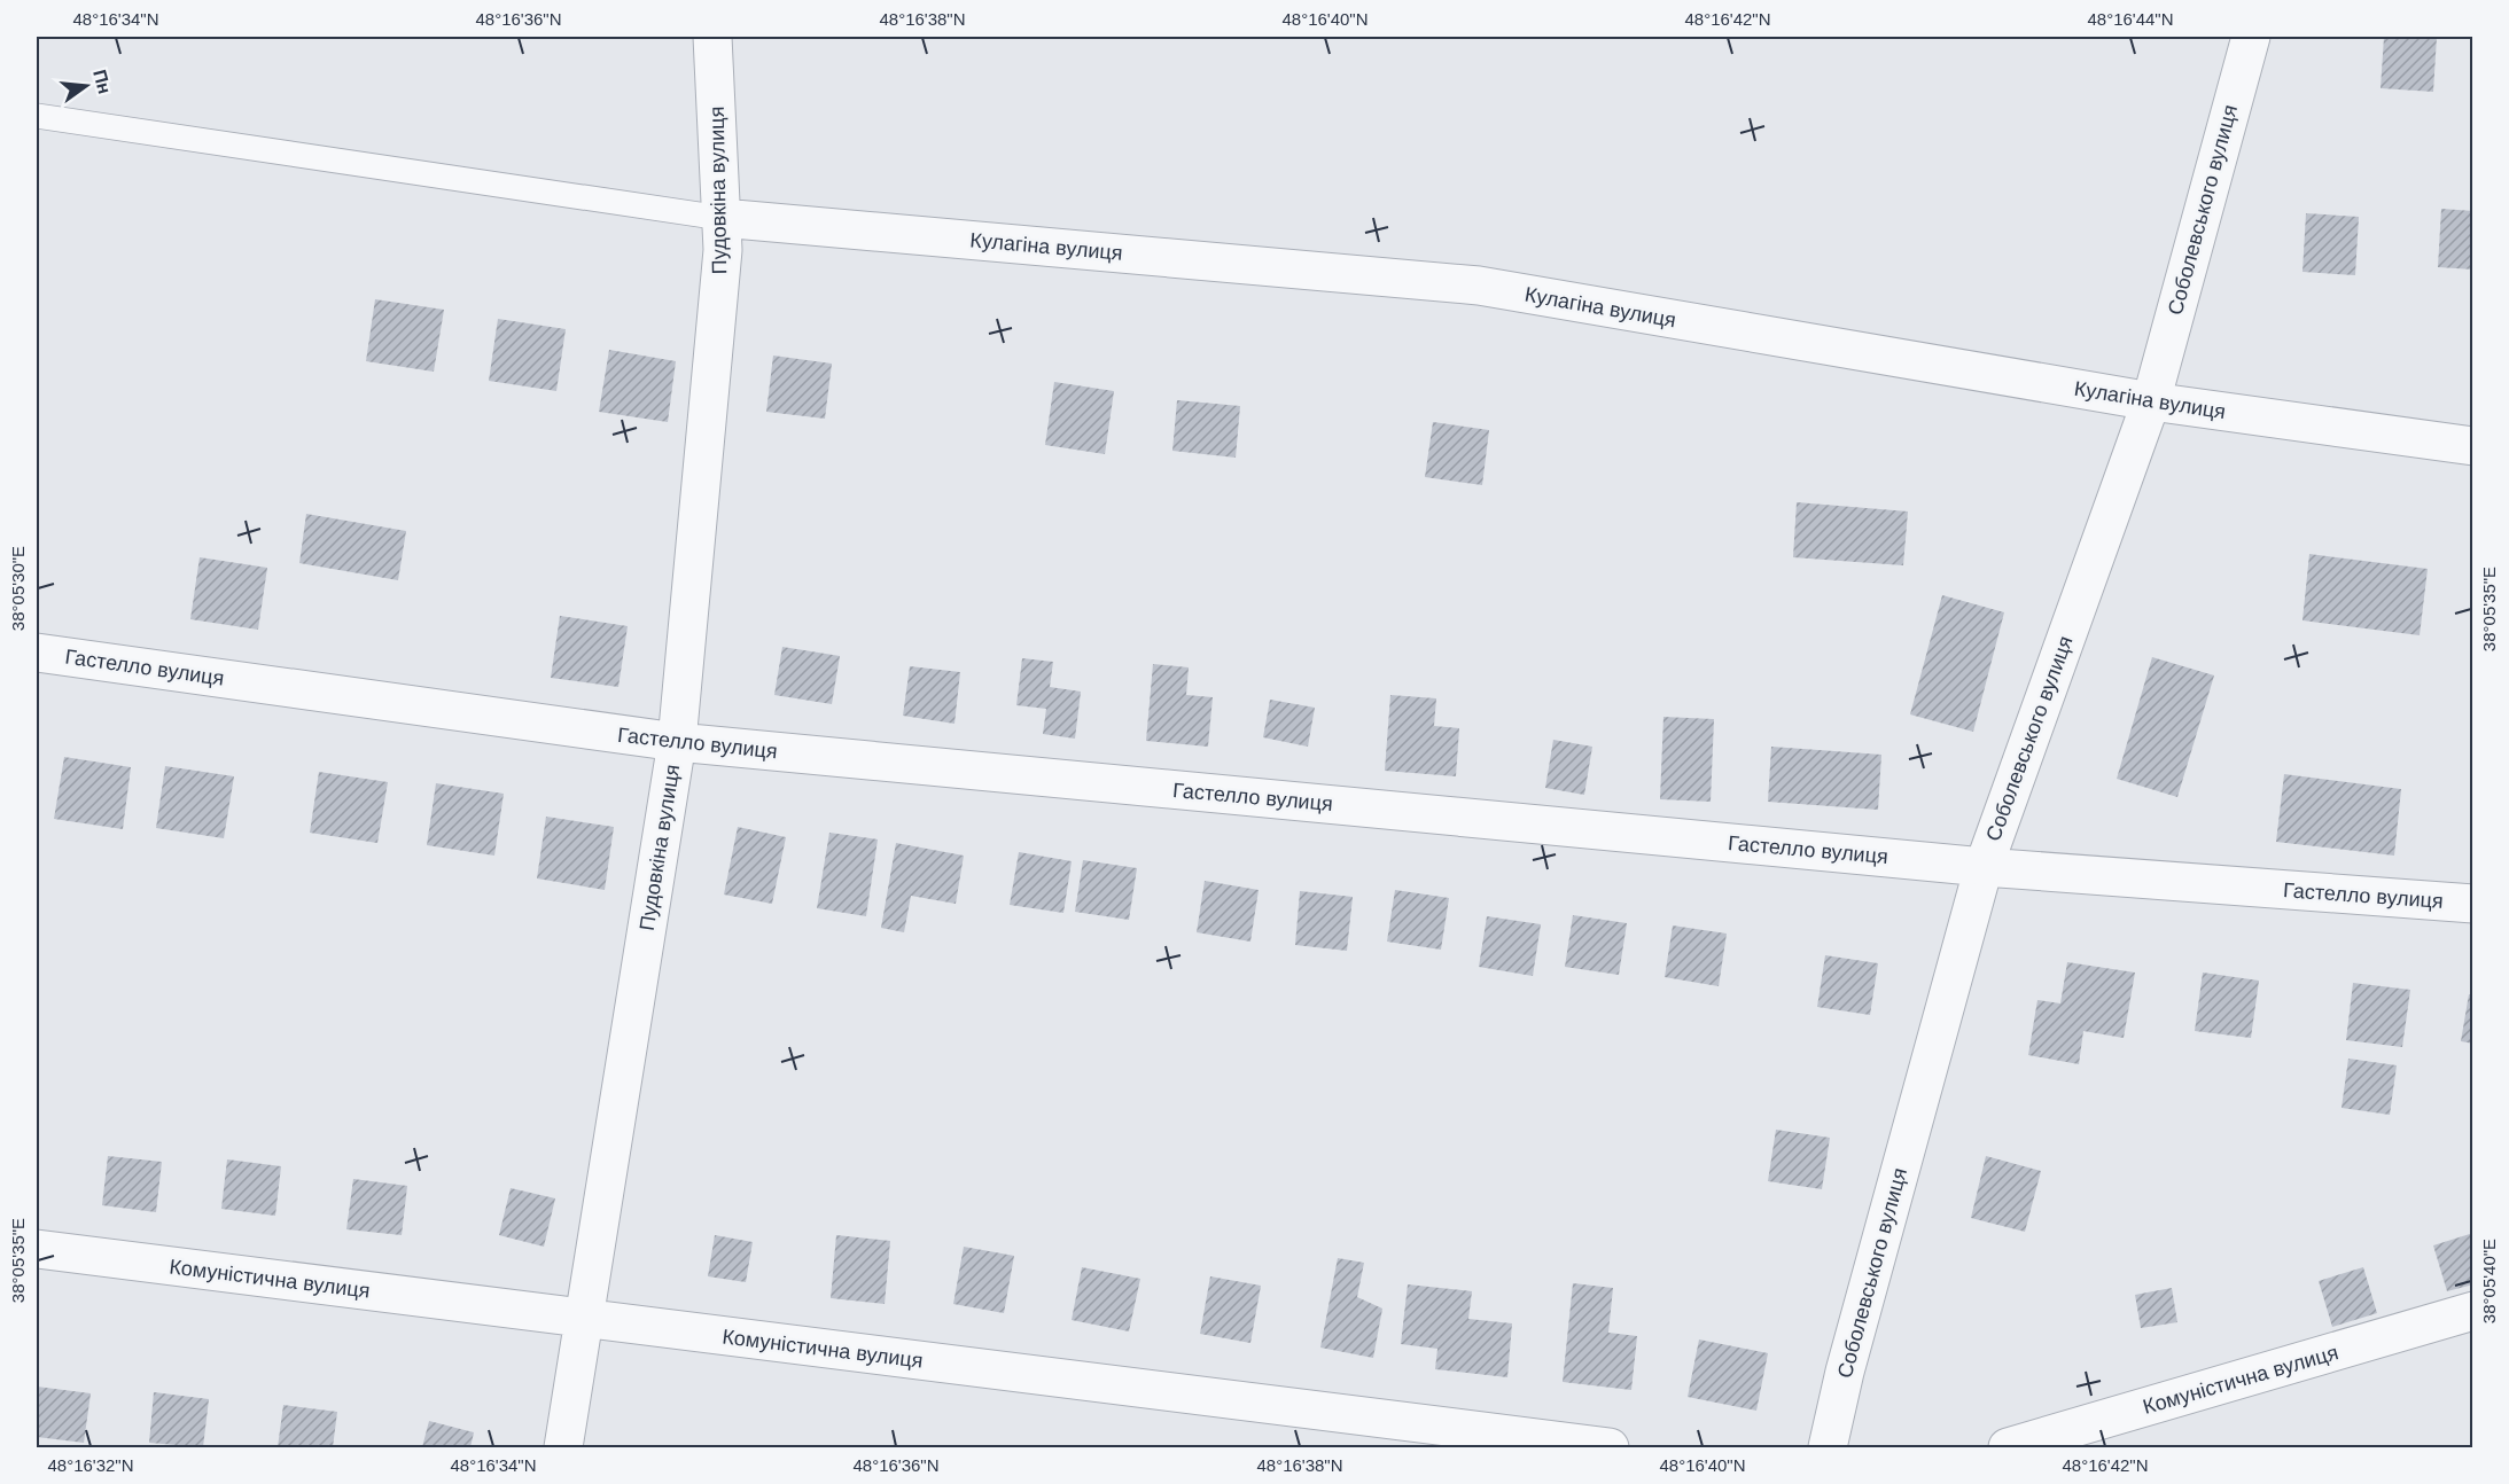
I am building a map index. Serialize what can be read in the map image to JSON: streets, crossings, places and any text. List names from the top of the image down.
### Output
{
  "streets": {
    "street": [
      "Пудовкіна вулиця",
      "Соболевського вулиця",
      "Кулагіна вулиця",
      "Гастелло вулиця",
      "Комуністична вулиця"
    ]
  },
  "crossings": [
    ["Пудовкіна вулиця", "Кулагіна вулиця"],
    ["Пудовкіна вулиця", "Гастелло вулиця"],
    ["Пудовкіна вулиця", "Комуністична вулиця"],
    ["Соболевського вулиця", "Кулагіна вулиця"],
    ["Соболевського вулиця", "Гастелло вулиця"]
  ],
  "north": "right",
  "coordinates": [
    "48°16'34\"N",
    "48°16'36\"N",
    "48°16'38\"N",
    "48°16'40\"N",
    "48°16'42\"N",
    "48°16'44\"N",
    "38°05'30\"E",
    "38°05'35\"E",
    "38°05'40\"E",
    "48°16'32\"N"
  ]
}
